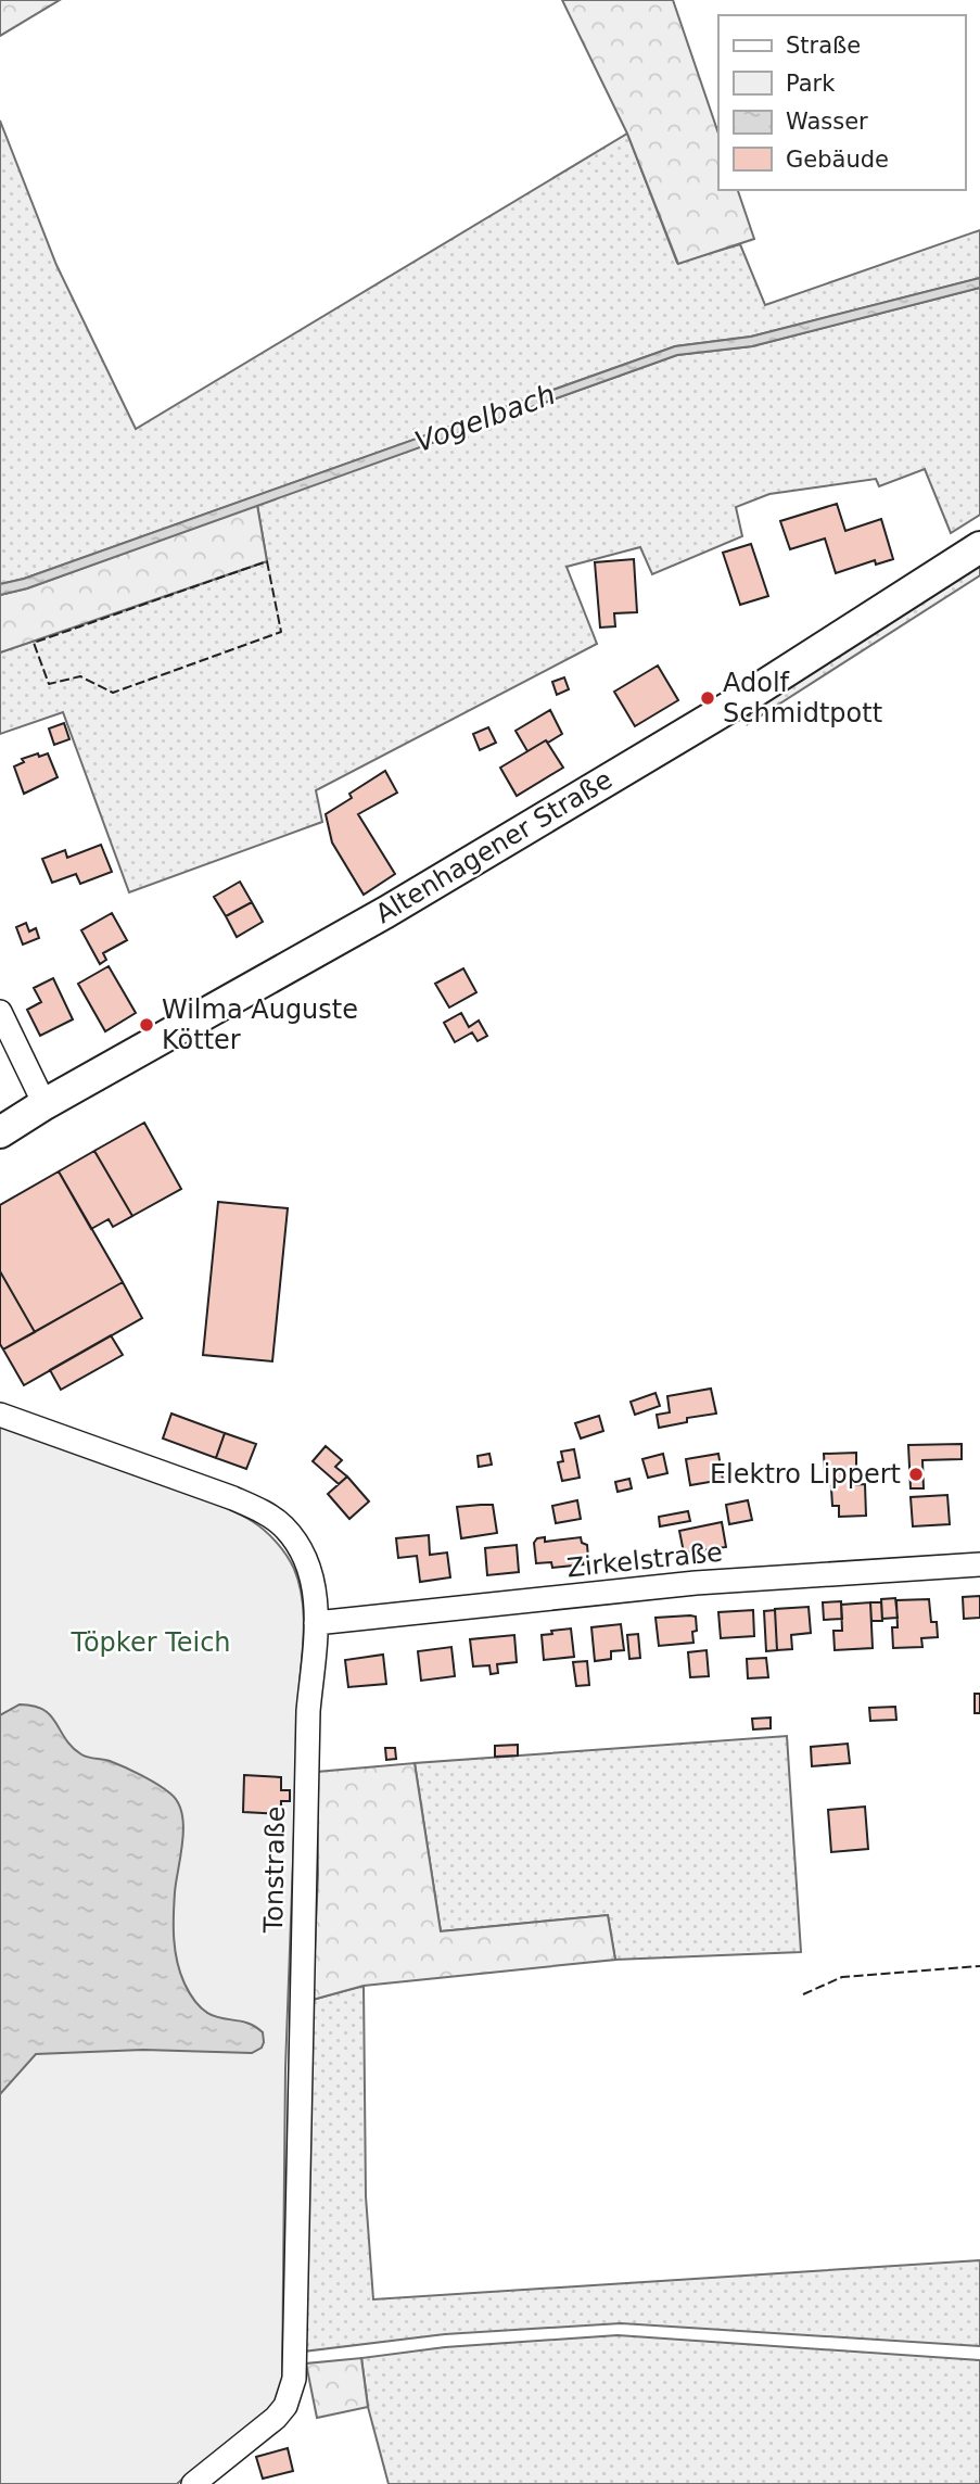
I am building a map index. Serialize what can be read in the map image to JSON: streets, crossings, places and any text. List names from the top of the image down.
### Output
{
  "streets": {
    "main road": ["Altenhagener Straße"],
    "street": ["Zirkelstraße", "Tonstraße"]
  },
  "crossings": [
    ["Zirkelstraße", "Tonstraße"]
  ],
  "water": ["Vogelbach"],
  "parks": ["Töpker Teich"],
  "places": ["Adolf Schmidtpott", "Wilma Auguste Kötter", "Elektro Lippert"],
  "legend": [
    "Straße",
    "Park",
    "Wasser",
    "Gebäude"
  ]
}
